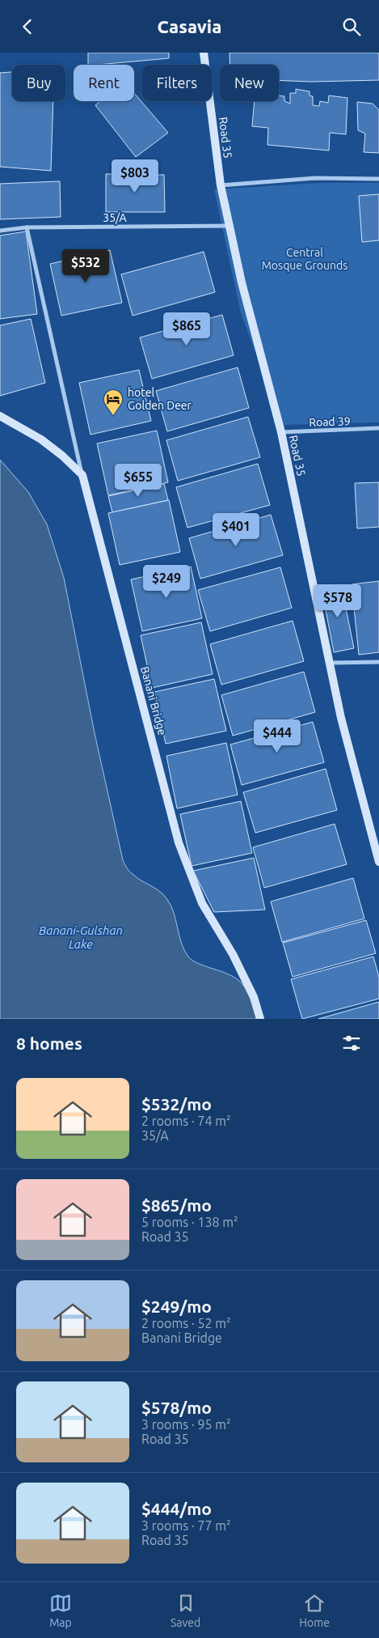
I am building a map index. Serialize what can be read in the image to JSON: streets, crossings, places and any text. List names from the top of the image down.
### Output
{
  "streets": {
    "main road": ["Road 35", "Banani Bridge"],
    "street": ["35/A", "Road 39"]
  },
  "crossings": [
    ["Road 35", "35/A"],
    ["Road 35", "Road 39"]
  ],
  "water": ["Banani-Gulshan Lake"],
  "parks": ["Central Mosque Grounds"],
  "places": {
    "hotel": ["hotel Golden Deer"]
  },
  "page": {
    "header": "Casavia",
    "chip": [
      "Buy",
      "Rent",
      "Filters",
      "New"
    ],
    "price": [
      "$803",
      "$532",
      "$865",
      "$655",
      "$401",
      "$249",
      "$578",
      "$444"
    ],
    "heading": "8 homes",
    "list": [
      {
        "name": "$532/mo",
        "note": "2 rooms · 74 m² · 35/A"
      },
      {
        "name": "$865/mo",
        "note": "5 rooms · 138 m² · Road 35"
      },
      {
        "name": "$249/mo",
        "note": "2 rooms · 52 m² · Banani Bridge"
      },
      {
        "name": "$578/mo",
        "note": "3 rooms · 95 m² · Road 35"
      },
      {
        "name": "$444/mo",
        "note": "3 rooms · 77 m² · Road 35"
      }
    ],
    "tabs": ["Map", "Saved", "Home"]
  }
}
